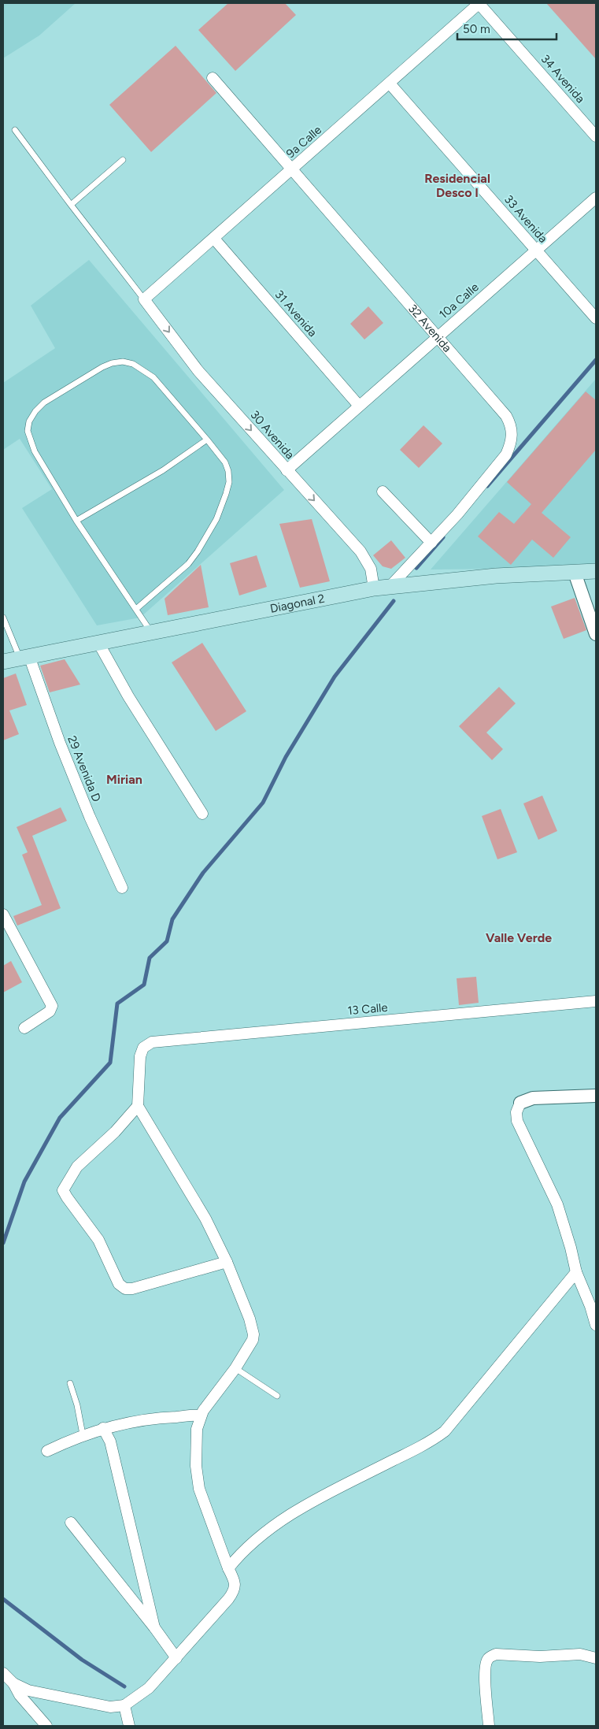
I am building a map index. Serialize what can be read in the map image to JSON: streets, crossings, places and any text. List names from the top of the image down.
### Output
{
  "streets": {
    "main road": ["Diagonal 2"],
    "street": [
      "34 Avenida",
      "9a Calle",
      "33 Avenida",
      "10a Calle",
      "31 Avenida",
      "32 Avenida",
      "30 Avenida",
      "29 Avenida D",
      "13 Calle"
    ]
  },
  "crossings": [
    ["34 Avenida", "9a Calle"],
    ["9a Calle", "33 Avenida"],
    ["9a Calle", "31 Avenida"],
    ["9a Calle", "32 Avenida"],
    ["9a Calle", "30 Avenida"],
    ["33 Avenida", "10a Calle"],
    ["10a Calle", "31 Avenida"],
    ["10a Calle", "32 Avenida"],
    ["10a Calle", "30 Avenida"],
    ["32 Avenida", "Diagonal 2"],
    ["30 Avenida", "Diagonal 2"],
    ["Diagonal 2", "29 Avenida D"]
  ],
  "one_way": ["30 Avenida"],
  "districts": ["Residencial Desco I", "Mirian", "Valle Verde"],
  "scale_bar": "50 m"
}
